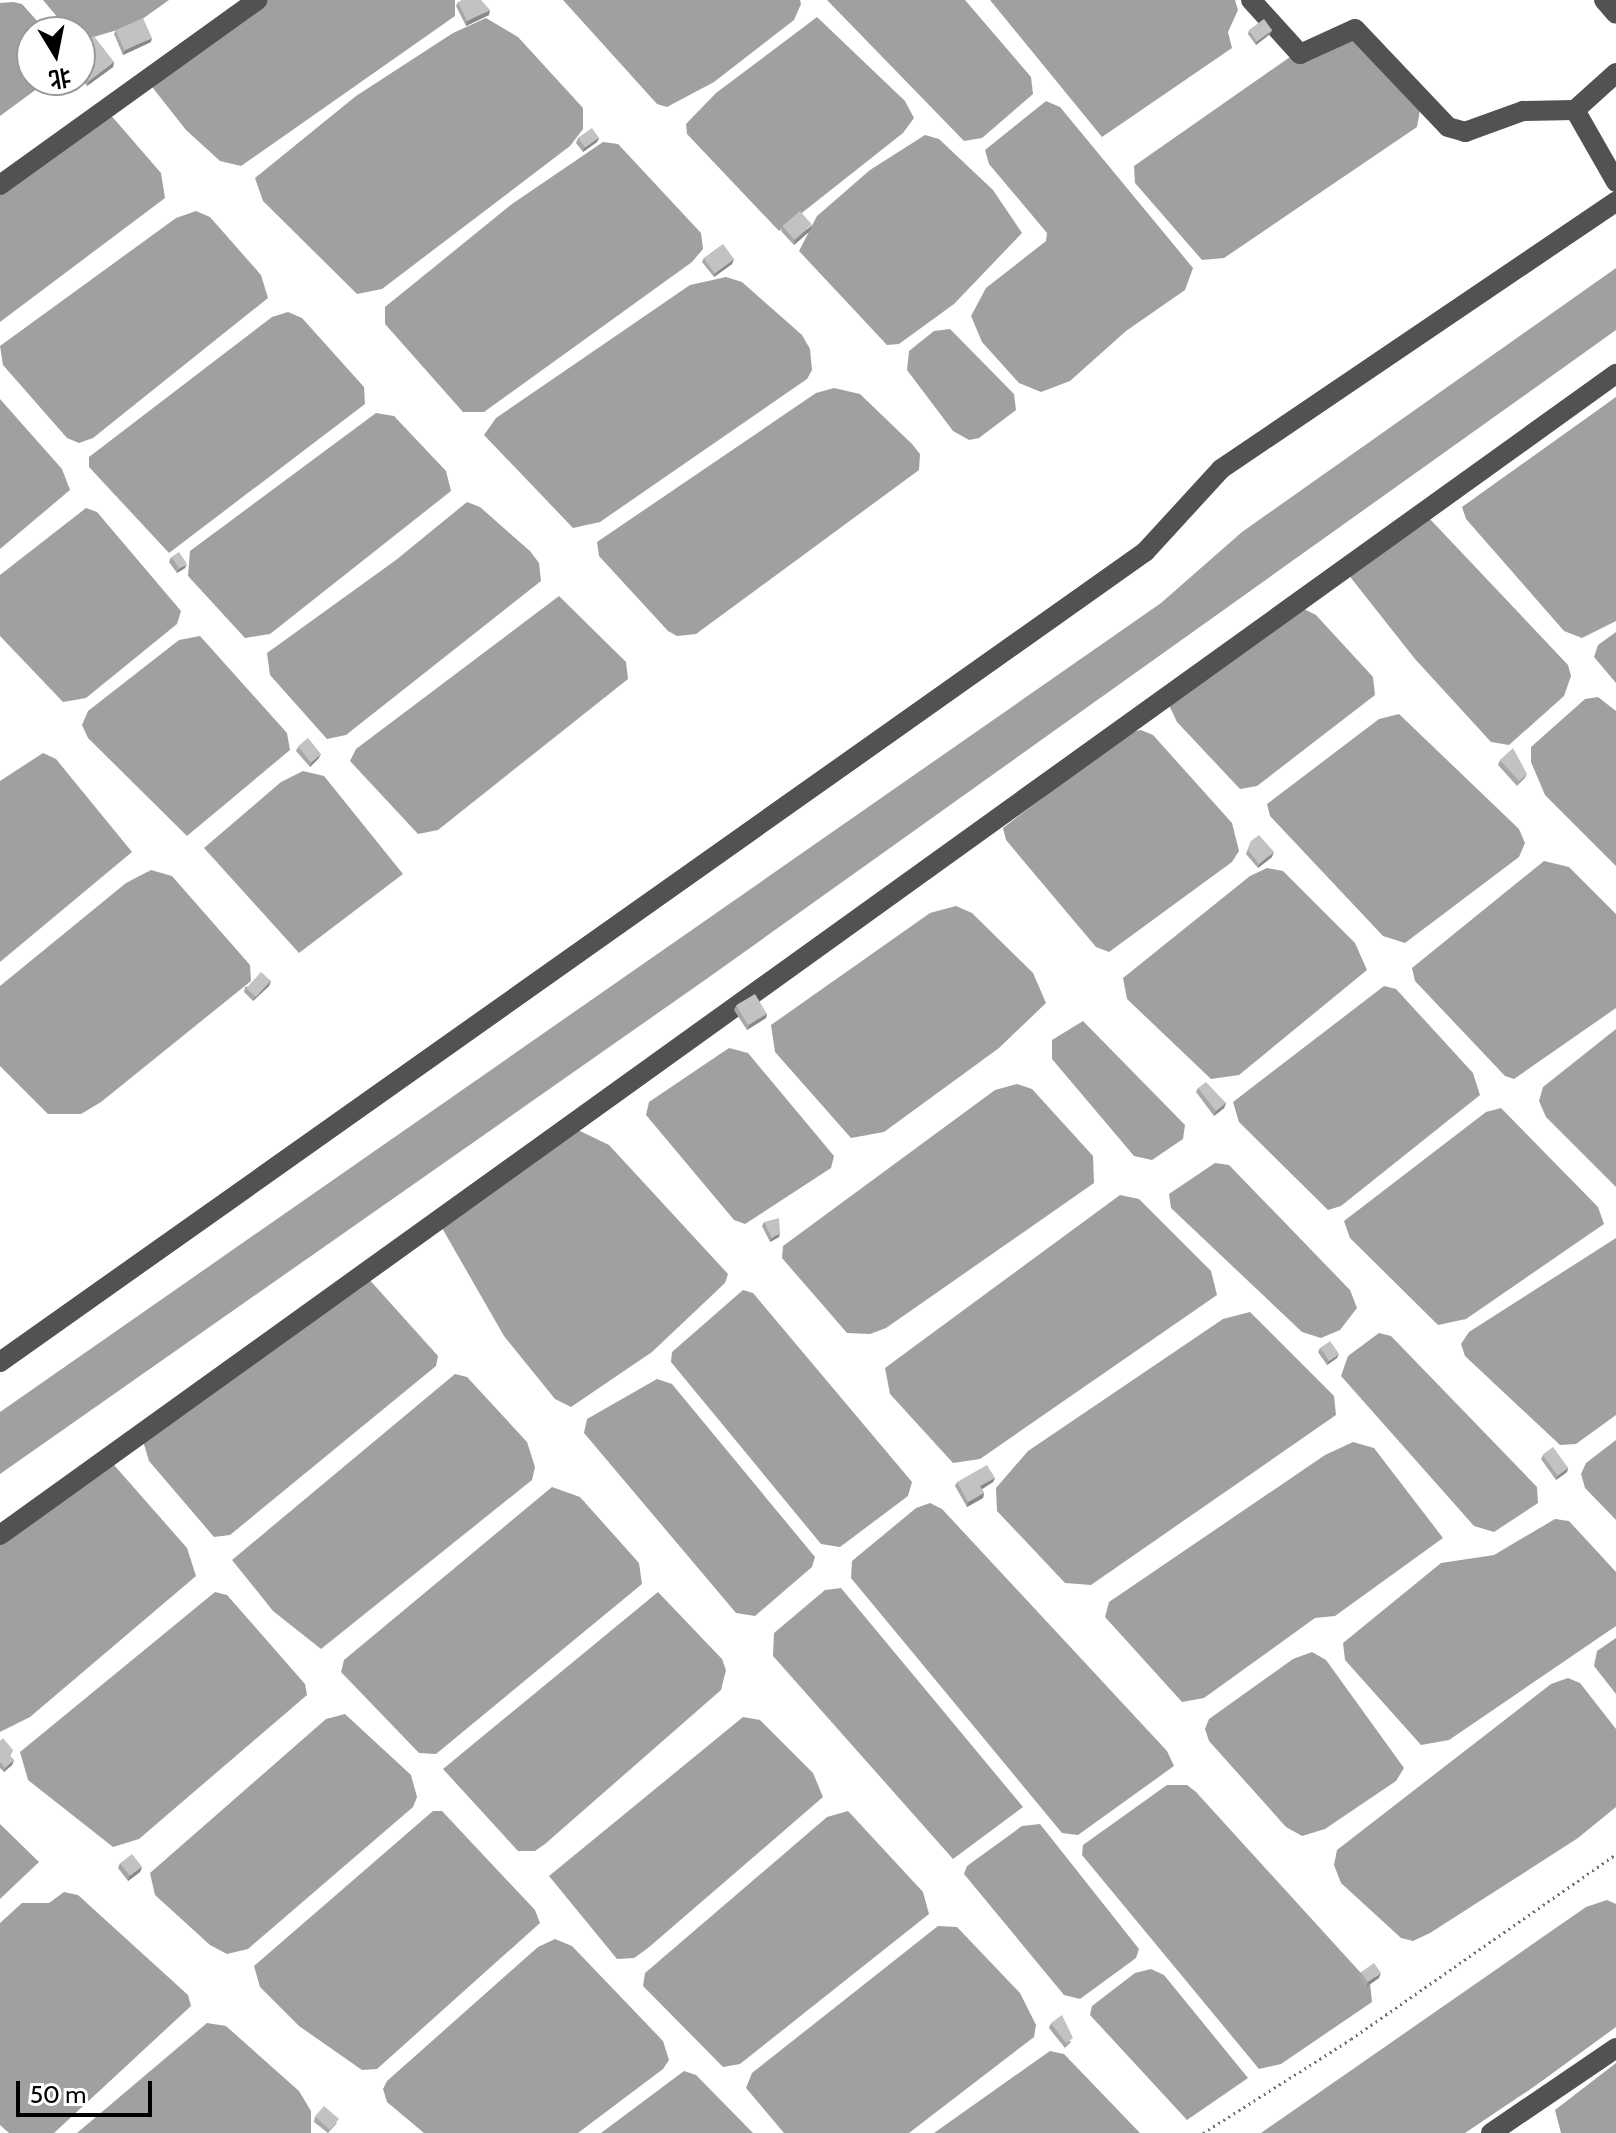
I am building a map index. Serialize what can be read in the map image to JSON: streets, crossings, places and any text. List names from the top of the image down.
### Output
{
  "scale_bar": "50 m",
  "north": "bottom"
}
